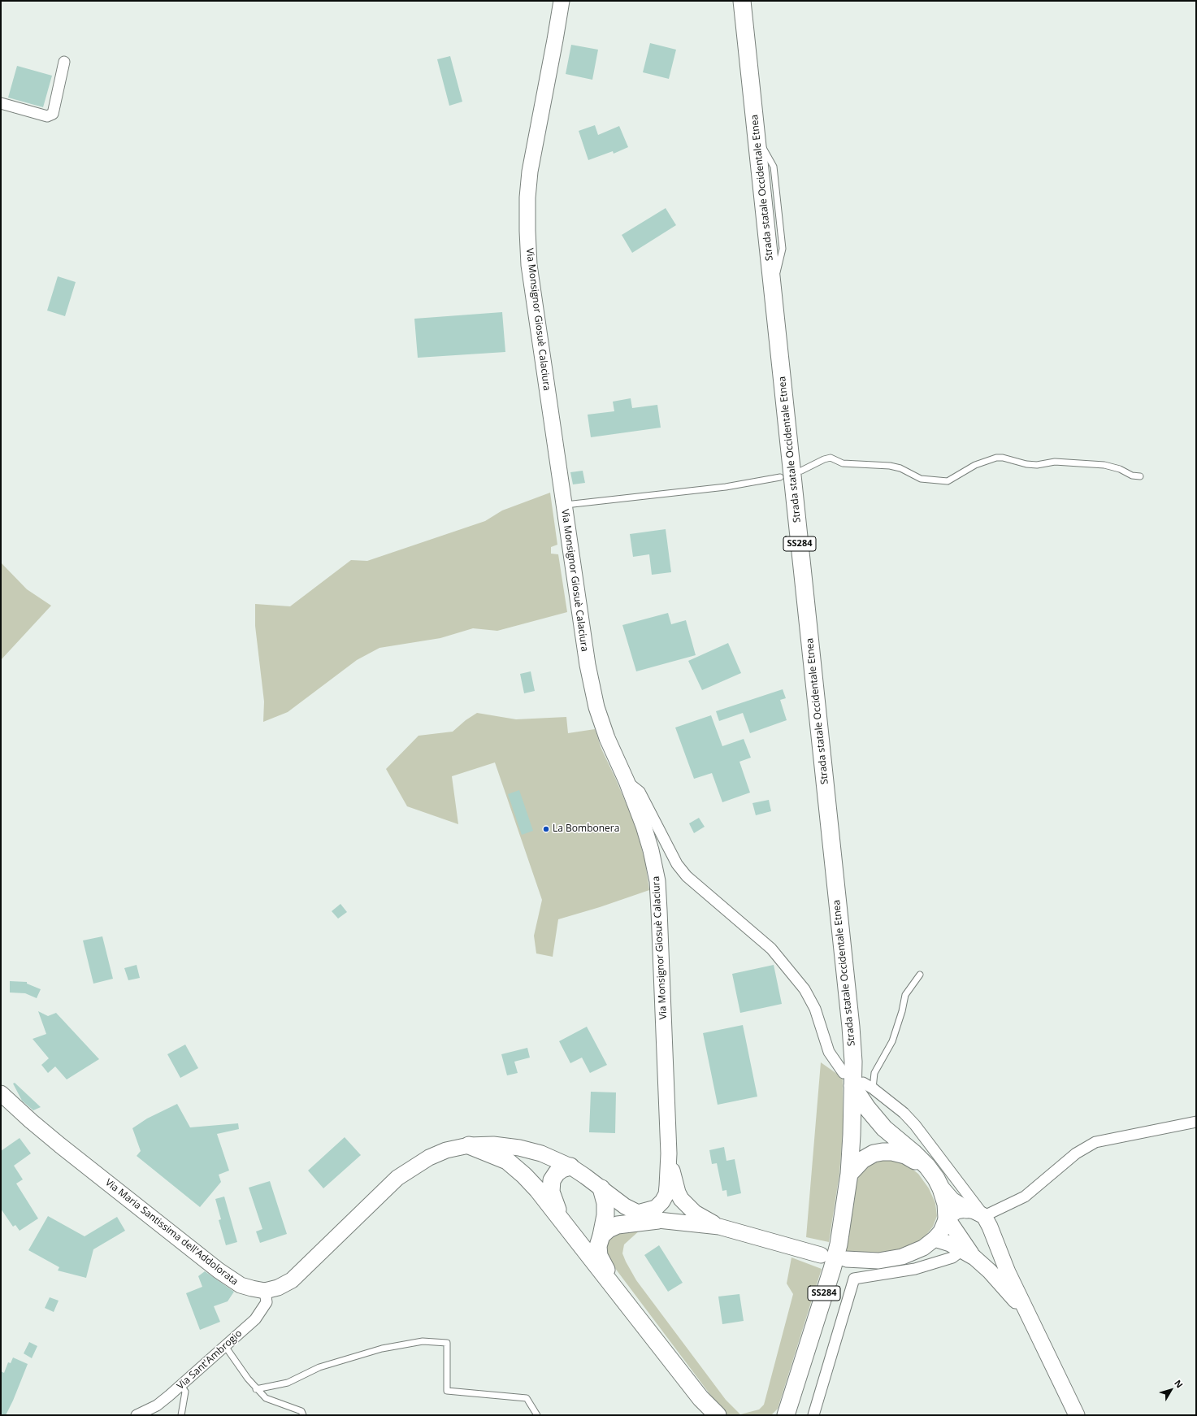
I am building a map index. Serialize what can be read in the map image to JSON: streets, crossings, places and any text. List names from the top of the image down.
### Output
{
  "streets": {
    "main road": ["Strada statale Occidentale Etnea", "SS284"],
    "street": ["Via Monsignor Giosuè Calaciura", "Via Maria Santissima dell'Addolorata", "Via Sant'Ambrogio"]
  },
  "crossings": [
    ["Via Maria Santissima dell'Addolorata", "Via Sant'Ambrogio"]
  ],
  "places": ["La Bombonera"],
  "north": "top right"
}
